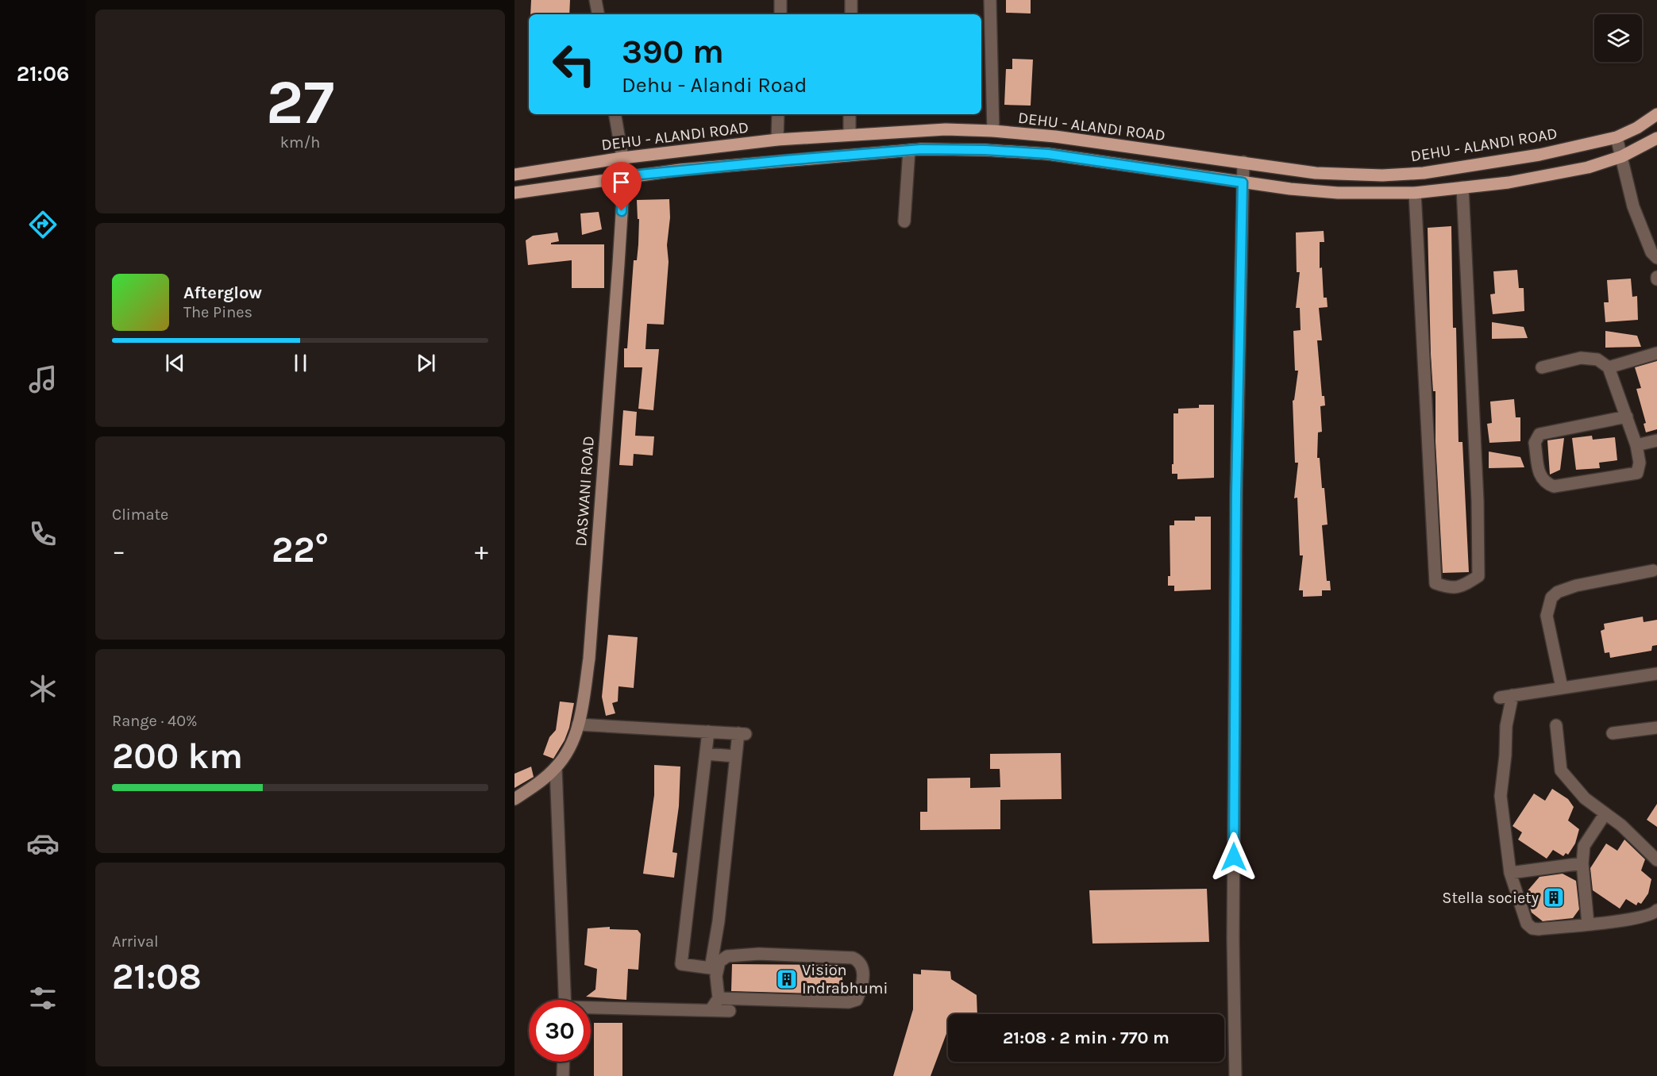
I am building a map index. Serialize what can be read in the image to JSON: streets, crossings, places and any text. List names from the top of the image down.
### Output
{
  "streets": {
    "main road": ["DEHU - ALANDI ROAD"],
    "street": ["DASWANI ROAD"]
  },
  "crossings": [
    ["DEHU - ALANDI ROAD", "DASWANI ROAD"]
  ],
  "places": {
    "building": ["Stella society", "Vision Indrabhumi"]
  },
  "page": {
    "tabs": "21:06",
    "tile": [
      ["27", "km/h"],
      "Climate",
      ["Range · 40%", "200 km"],
      ["Arrival", "21:08"]
    ],
    "turn": ["390 m", "Dehu - Alandi Road"],
    "song": ["Afterglow", "The Pines"],
    "heat": ["−", "22°", "+"],
    "limit": "30",
    "trip": "21:08 · 2 min · 770 m"
  }
}
